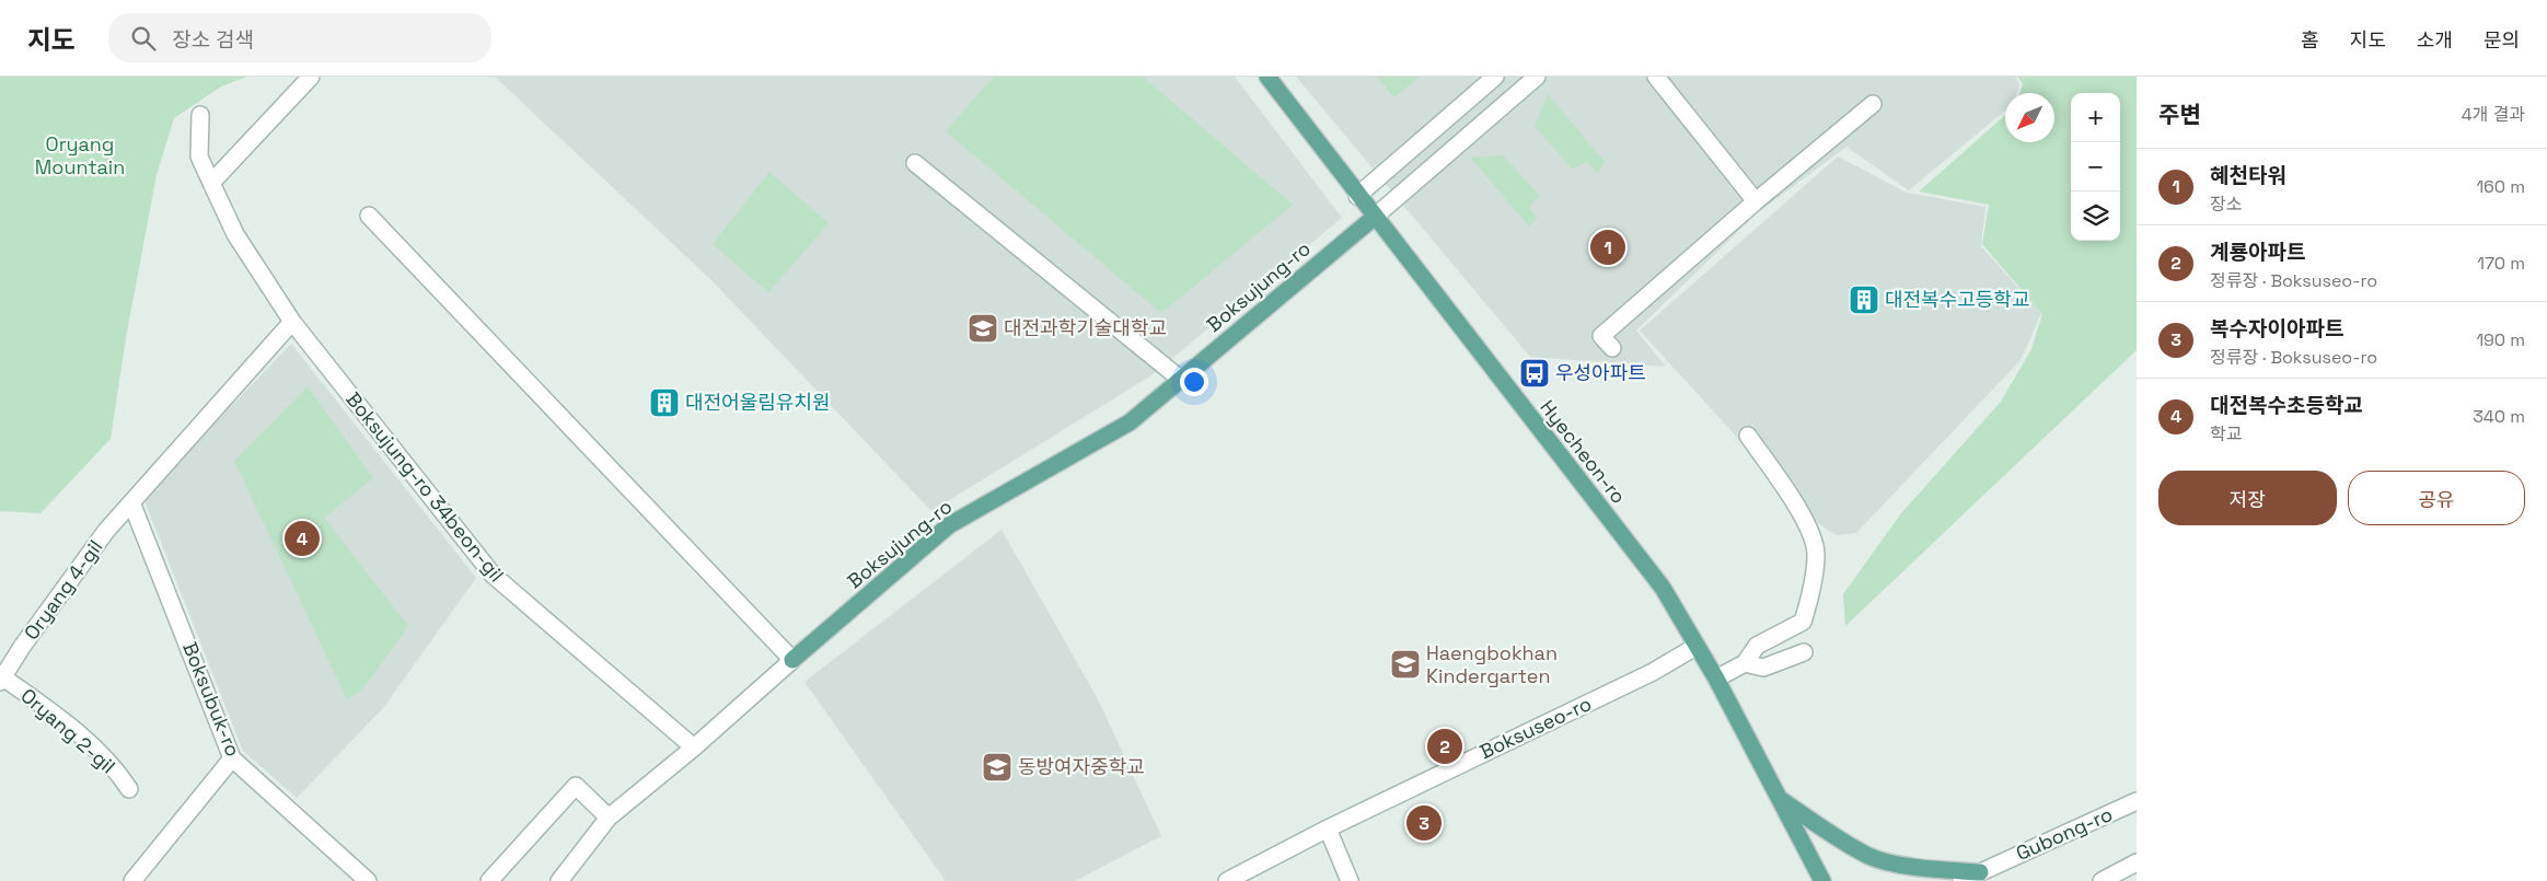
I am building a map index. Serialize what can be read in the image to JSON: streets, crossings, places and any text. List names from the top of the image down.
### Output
{
  "streets": {
    "main road": ["Boksujung-ro", "Hyecheon-ro"],
    "street": [
      "Boksujung-ro 34beon-gil",
      "Oryang 4-gil",
      "Boksubuk-ro",
      "Boksuseo-ro",
      "Oryang 2-gil",
      "Gubong-ro"
    ]
  },
  "crossings": [
    ["Boksujung-ro", "Hyecheon-ro"],
    ["Boksujung-ro", "Boksujung-ro 34beon-gil"],
    ["Hyecheon-ro", "Boksuseo-ro"],
    ["Oryang 4-gil", "Boksubuk-ro"],
    ["Oryang 4-gil", "Oryang 2-gil"]
  ],
  "parks": ["Oryang Mountain"],
  "places": {
    "building": ["대전복수고등학교", "대전어울림유치원"],
    "school or university": ["대전과학기술대학교", "Haengbokhan Kindergarten", "동방여자중학교"],
    "bus stop": ["우성아파트"]
  },
  "north": "bottom left",
  "page": {
    "header": "지도",
    "search": "장소 검색",
    "nav": [
      "홈",
      "지도",
      "소개",
      "문의"
    ],
    "heading": ["주변", "4개 결과"],
    "map_buttons": ["+", "−"],
    "list": [
      {
        "mark": "1",
        "name": "혜천타워",
        "note": "장소",
        "value": "160 m"
      },
      {
        "mark": "2",
        "name": "계룡아파트",
        "note": "정류장 · Boksuseo-ro",
        "value": "170 m"
      },
      {
        "mark": "3",
        "name": "복수자이아파트",
        "note": "정류장 · Boksuseo-ro",
        "value": "190 m"
      },
      {
        "mark": "4",
        "name": "대전복수초등학교",
        "note": "학교",
        "value": "340 m"
      }
    ],
    "pins": [
      "1",
      "4",
      "2",
      "3"
    ],
    "buttons": ["저장", "공유"]
  }
}
